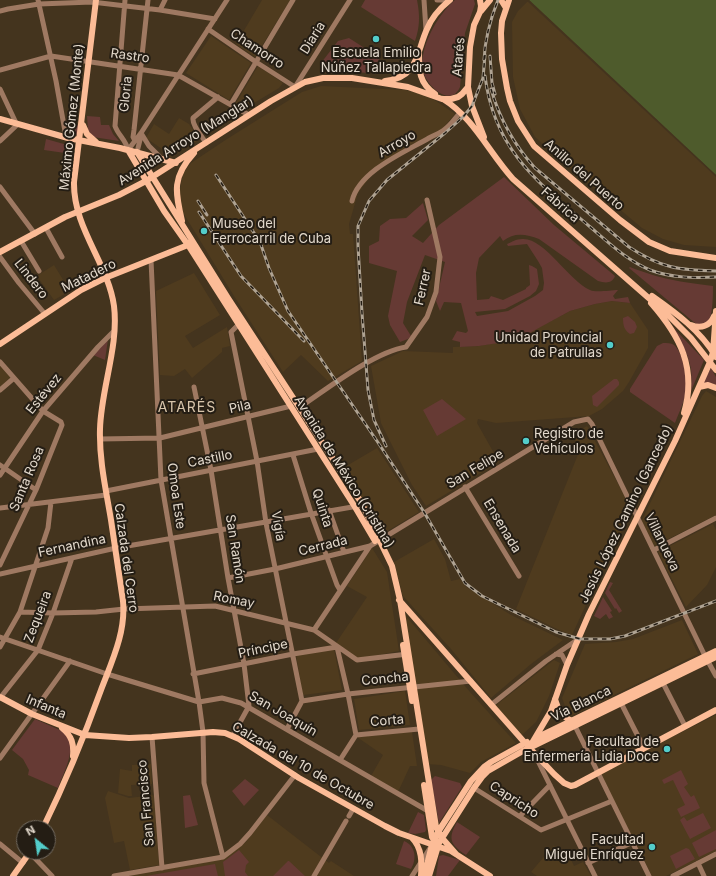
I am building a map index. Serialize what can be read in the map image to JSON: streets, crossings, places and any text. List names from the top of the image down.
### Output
{
  "streets": {
    "main road": [
      "Atarés",
      "Máximo Gómez (Monte)",
      "Avenida Arroyo (Manglar)",
      "Anillo del Puerto",
      "Fábrica",
      "Matadero",
      "Avenida de México (Cristina)",
      "Jesús López Camino (Gancedo)",
      "Calzada del Cerro",
      "Vía Blanca",
      "Infanta",
      "Calzada del 10 de Octubre"
    ],
    "street": [
      "Diaria",
      "Chamorro",
      "Rastro",
      "Gloria",
      "Arroyo",
      "Lindero",
      "Ferrer",
      "Estévez",
      "Pila",
      "Castillo",
      "San Felipe",
      "Santa Rosa",
      "Omoa Este",
      "Quinta",
      "Vigía",
      "Ensenada",
      "Villanueva",
      "Fernandina",
      "Cerrada",
      "San Ramón",
      "Romay",
      "Zequeira",
      "Príncipe",
      "Concha",
      "San Joaquín",
      "Corta",
      "Capricho",
      "San Francisco"
    ]
  },
  "crossings": [
    ["Diaria", "Chamorro"],
    ["Diaria", "Avenida Arroyo (Manglar)"],
    ["Chamorro", "Avenida Arroyo (Manglar)"],
    ["Rastro", "Gloria"],
    ["Rastro", "Máximo Gómez (Monte)"],
    ["Rastro", "Avenida Arroyo (Manglar)"],
    ["Atarés", "Fábrica"],
    ["Máximo Gómez (Monte)", "Avenida Arroyo (Manglar)"],
    ["Máximo Gómez (Monte)", "Matadero"],
    ["Máximo Gómez (Monte)", "Calzada del Cerro"],
    ["Avenida Arroyo (Manglar)", "Avenida de México (Cristina)"],
    ["Arroyo", "Fábrica"],
    ["Fábrica", "Jesús López Camino (Gancedo)"],
    ["Matadero", "Lindero"],
    ["Matadero", "Avenida de México (Cristina)"],
    ["Matadero", "Omoa Este"],
    ["Matadero", "Calzada del Cerro"],
    ["Ferrer", "Avenida de México (Cristina)"],
    ["Estévez", "Santa Rosa"],
    ["Estévez", "Calzada del Cerro"],
    ["Pila", "Avenida de México (Cristina)"],
    ["Pila", "Omoa Este"],
    ["Pila", "Vigía"],
    ["Pila", "San Ramón"],
    ["Pila", "Calzada del Cerro"],
    ["Castillo", "Avenida de México (Cristina)"],
    ["Castillo", "Santa Rosa"],
    ["Castillo", "Omoa Este"],
    ["Castillo", "Quinta"],
    ["Castillo", "Vigía"],
    ["Castillo", "San Ramón"],
    ["Castillo", "Calzada del Cerro"],
    ["San Felipe", "Avenida de México (Cristina)"],
    ["San Felipe", "Ensenada"],
    ["San Felipe", "Villanueva"],
    ["San Felipe", "Cerrada"],
    ["Avenida de México (Cristina)", "Vigía"],
    ["Avenida de México (Cristina)", "Fernandina"],
    ["Avenida de México (Cristina)", "Cerrada"],
    ["Avenida de México (Cristina)", "Romay"],
    ["Avenida de México (Cristina)", "Concha"],
    ["Avenida de México (Cristina)", "Vía Blanca"],
    ["Avenida de México (Cristina)", "San Joaquín"],
    ["Avenida de México (Cristina)", "Corta"],
    ["Avenida de México (Cristina)", "Calzada del 10 de Octubre"],
    ["Omoa Este", "Fernandina"],
    ["Omoa Este", "Romay"],
    ["Omoa Este", "Príncipe"],
    ["Omoa Este", "San Joaquín"],
    ["Omoa Este", "Calzada del 10 de Octubre"],
    ["Quinta", "Fernandina"],
    ["Quinta", "Cerrada"],
    ["Jesús López Camino (Gancedo)", "Villanueva"],
    ["Vigía", "Fernandina"],
    ["Vigía", "Cerrada"],
    ["Vigía", "Romay"],
    ["Vigía", "Príncipe"],
    ["Vigía", "Concha"],
    ["Villanueva", "Vía Blanca"],
    ["Fernandina", "San Ramón"],
    ["Fernandina", "Calzada del Cerro"],
    ["Fernandina", "Zequeira"],
    ["Cerrada", "San Ramón"],
    ["San Ramón", "Romay"],
    ["San Ramón", "Príncipe"],
    ["San Ramón", "San Joaquín"],
    ["Calzada del Cerro", "Romay"],
    ["Calzada del Cerro", "Infanta"],
    ["Calzada del Cerro", "San Joaquín"],
    ["Calzada del Cerro", "Calzada del 10 de Octubre"],
    ["Romay", "Zequeira"],
    ["Romay", "Príncipe"],
    ["Zequeira", "Infanta"],
    ["Zequeira", "San Joaquín"],
    ["Vía Blanca", "Calzada del 10 de Octubre"],
    ["Vía Blanca", "Capricho"],
    ["Infanta", "Calzada del 10 de Octubre"],
    ["Calzada del 10 de Octubre", "San Francisco"]
  ],
  "districts": ["ATARÉS"],
  "places": [
    "Escuela Emilio Núñez Tallapiedra",
    "Museo del Ferrocarril de Cuba",
    "Unidad Provincial de Patrullas",
    "Registro de Vehículos",
    "Facultad de Enfermería Lidia Doce",
    "Facultad Miguel Enríquez"
  ],
  "north": "top left"
}
